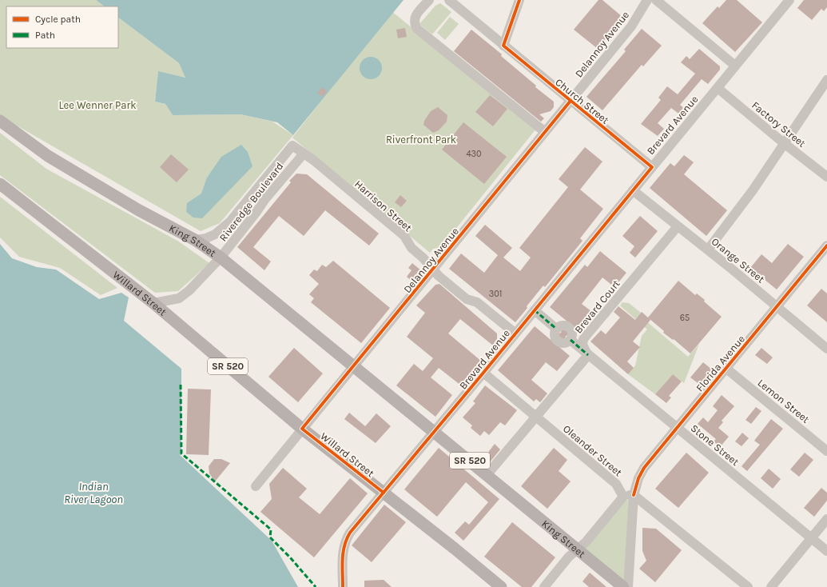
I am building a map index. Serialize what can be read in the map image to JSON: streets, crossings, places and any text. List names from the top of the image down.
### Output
{
  "streets": {
    "main road": ["King Street", "Willard Street", "SR 520"],
    "street": [
      "Delannoy Avenue",
      "Church Street",
      "Factory Street",
      "Brevard Avenue",
      "Riveredge Boulevard",
      "Harrison Street",
      "Orange Street",
      "Brevard Court",
      "Florida Avenue",
      "Lemon Street",
      "Stone Street",
      "Oleander Street"
    ]
  },
  "crossings": [
    ["Delannoy Avenue", "Church Street"],
    ["Delannoy Avenue", "Harrison Street"],
    ["Delannoy Avenue", "King Street"],
    ["Delannoy Avenue", "Willard Street"],
    ["Church Street", "Brevard Avenue"],
    ["Factory Street", "Brevard Avenue"],
    ["Brevard Avenue", "Harrison Street"],
    ["Brevard Avenue", "King Street"],
    ["Brevard Avenue", "Orange Street"],
    ["Brevard Avenue", "Willard Street"],
    ["Brevard Avenue", "SR 520"],
    ["Brevard Avenue", "Stone Street"],
    ["Brevard Avenue", "Oleander Street"],
    ["Riveredge Boulevard", "Harrison Street"],
    ["Riveredge Boulevard", "King Street"],
    ["Riveredge Boulevard", "Willard Street"],
    ["King Street", "SR 520"],
    ["Orange Street", "Brevard Court"],
    ["Orange Street", "Florida Avenue"],
    ["Brevard Court", "Stone Street"],
    ["Florida Avenue", "Lemon Street"],
    ["Florida Avenue", "Stone Street"]
  ],
  "water": ["Indian River Lagoon"],
  "parks": ["Lee Wenner Park", "Riverfront Park"],
  "house_numbers": ["430", "301", "65"],
  "legend": ["Cycle path", "Path"]
}
